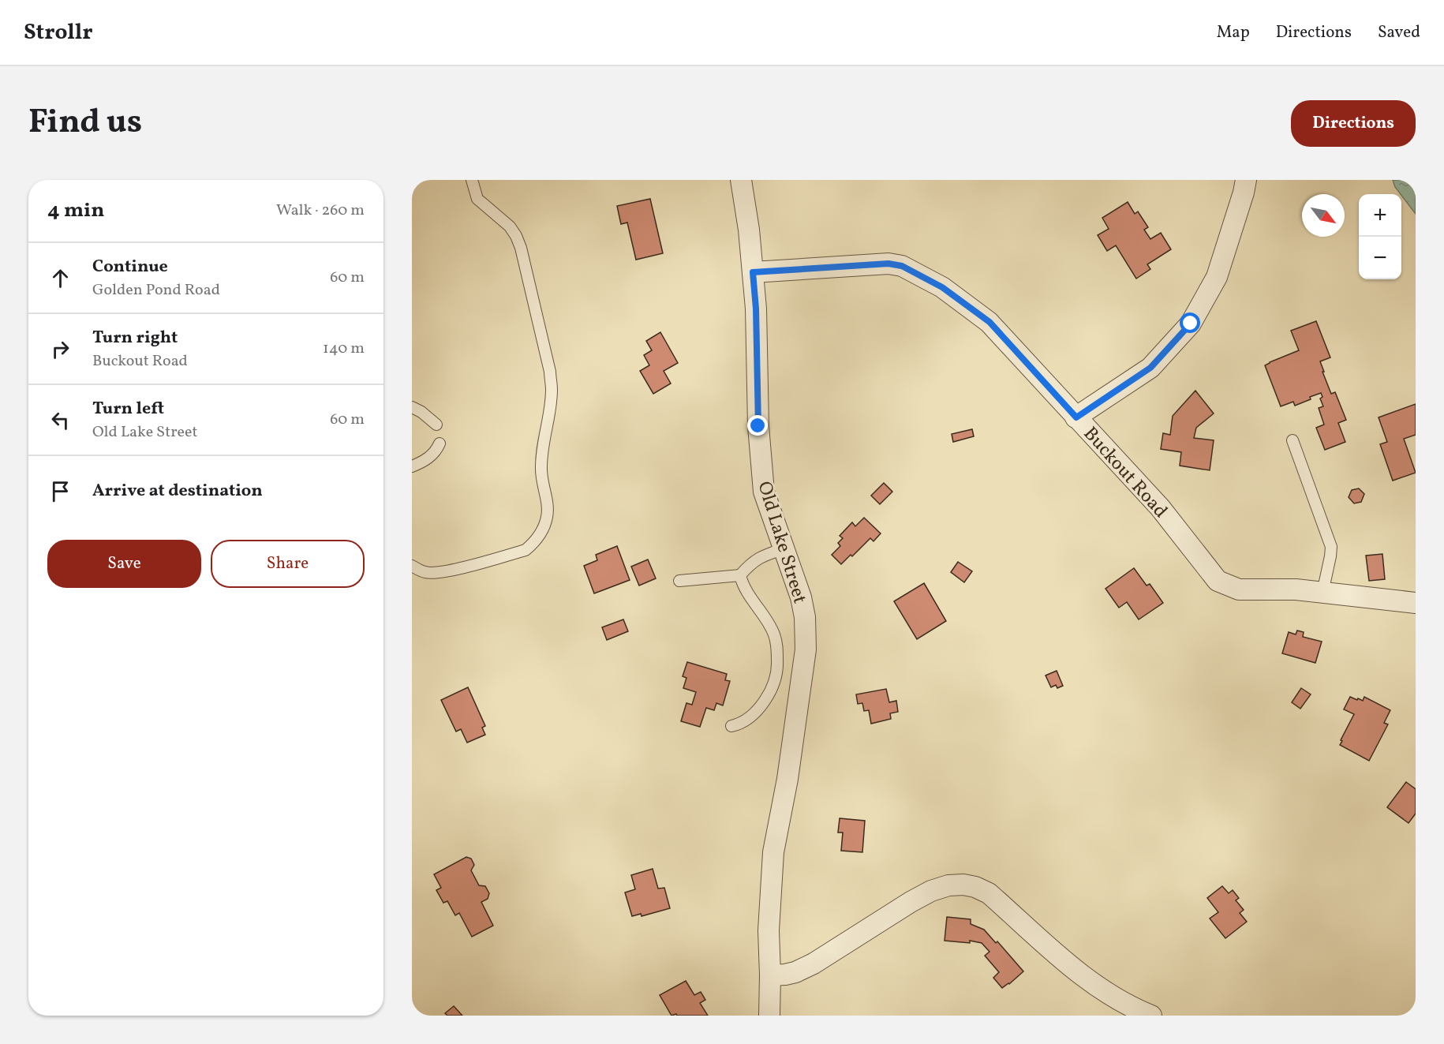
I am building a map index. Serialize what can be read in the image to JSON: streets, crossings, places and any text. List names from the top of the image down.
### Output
{
  "streets": {
    "street": ["Buckout Road", "Old Lake Street"]
  },
  "crossings": [
    ["Buckout Road", "Old Lake Street"]
  ],
  "north": "bottom right",
  "page": {
    "header": "Strollr",
    "nav": ["Map", "Directions", "Saved"],
    "title": "Find us",
    "buttons": [
      "Directions",
      ["Save", "Share"]
    ],
    "heading": ["4 min", "Walk · 260 m"],
    "map_buttons": ["+", "−"],
    "list": [
      ["Continue", "Golden Pond Road", "60 m"],
      ["Turn right", "Buckout Road", "140 m"],
      ["Turn left", "Old Lake Street", "60 m"],
      "Arrive at destination"
    ]
  }
}
